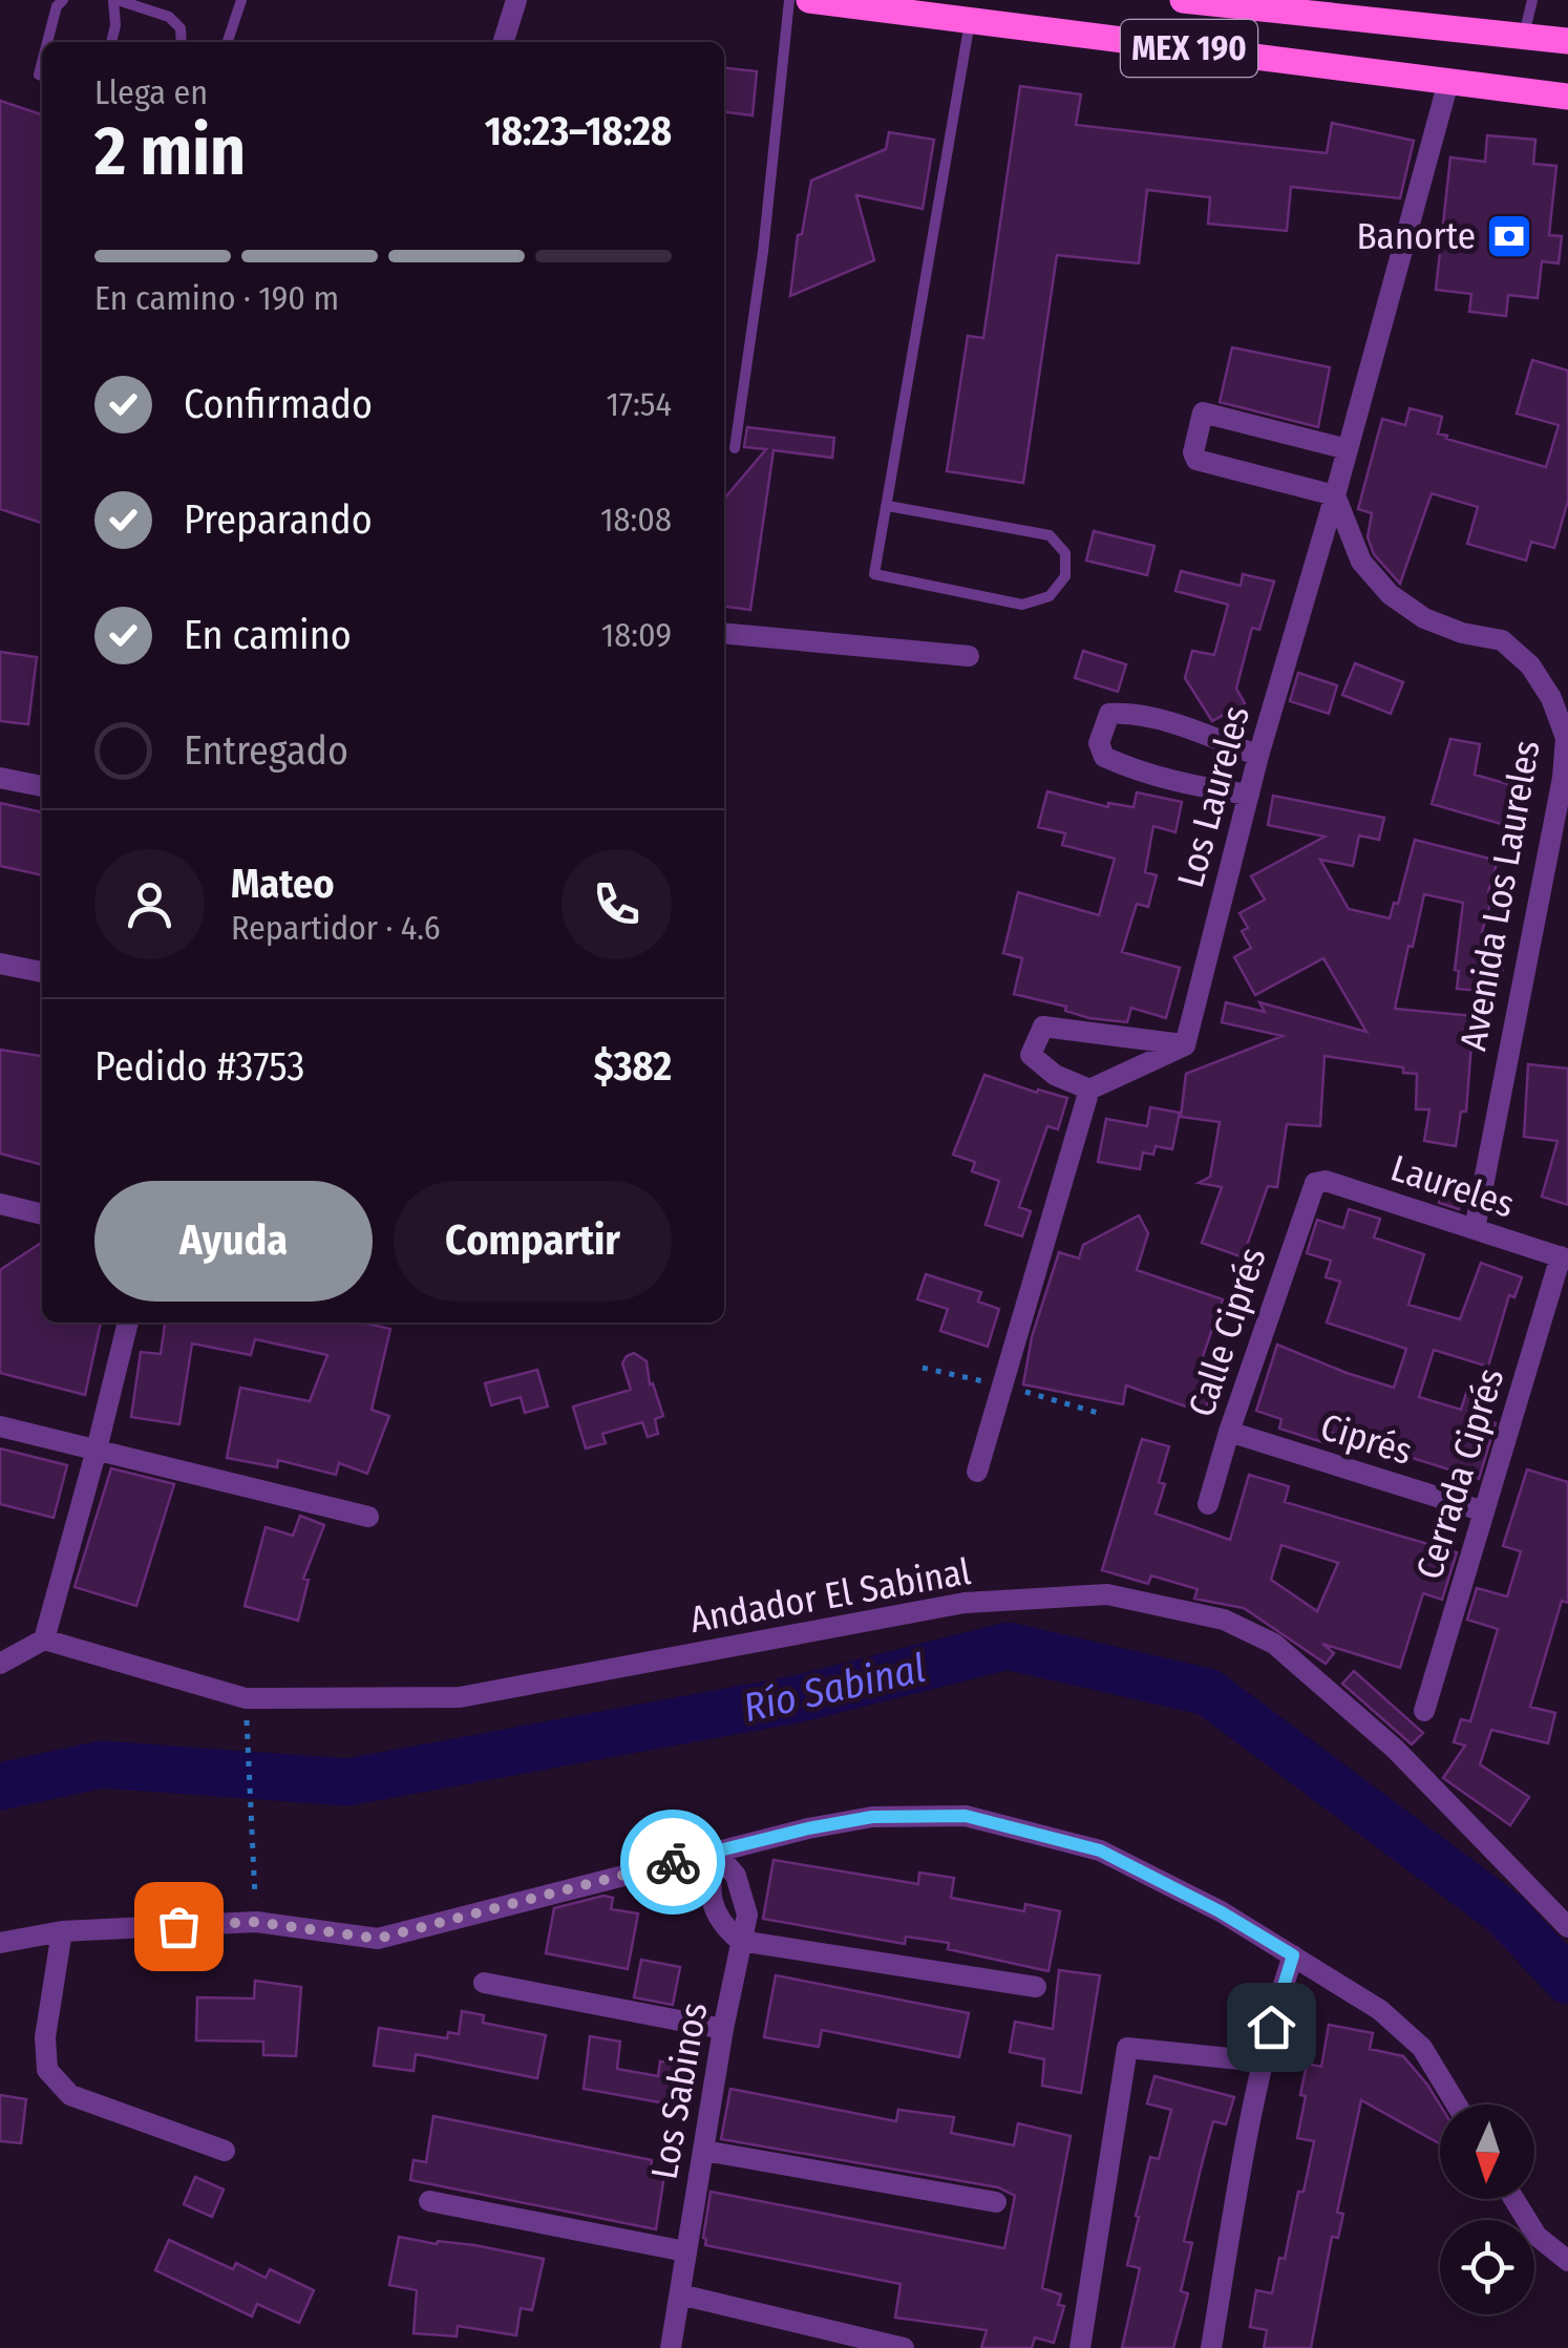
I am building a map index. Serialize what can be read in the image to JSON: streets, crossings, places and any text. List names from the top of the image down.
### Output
{
  "streets": {
    "main road": ["MEX 190"],
    "street": [
      "Los Laureles",
      "Avenida Los Laureles",
      "Laureles",
      "Calle Ciprés",
      "Ciprés",
      "Cerrada Ciprés",
      "Andador El Sabinal",
      "Los Sabinos"
    ]
  },
  "crossings": [
    ["MEX 190", "Los Laureles"],
    ["Los Laureles", "Avenida Los Laureles"],
    ["Avenida Los Laureles", "Laureles"],
    ["Laureles", "Calle Ciprés"],
    ["Laureles", "Cerrada Ciprés"],
    ["Calle Ciprés", "Ciprés"],
    ["Ciprés", "Cerrada Ciprés"]
  ],
  "water": ["Río Sabinal"],
  "places": {
    "bank": ["Banorte"]
  },
  "north": "bottom",
  "page": {
    "heading": ["2 min", "Llega en", "18:23–18:28"],
    "panel": [
      "Mateo",
      "Repartidor · 4.6",
      "Pedido #3753",
      "$382"
    ],
    "bar": "En camino · 190 m",
    "list": [
      ["Confirmado", "17:54"],
      ["Preparando", "18:08"],
      ["En camino", "18:09"],
      "Entregado"
    ],
    "buttons": ["Ayuda", "Compartir"]
  }
}
